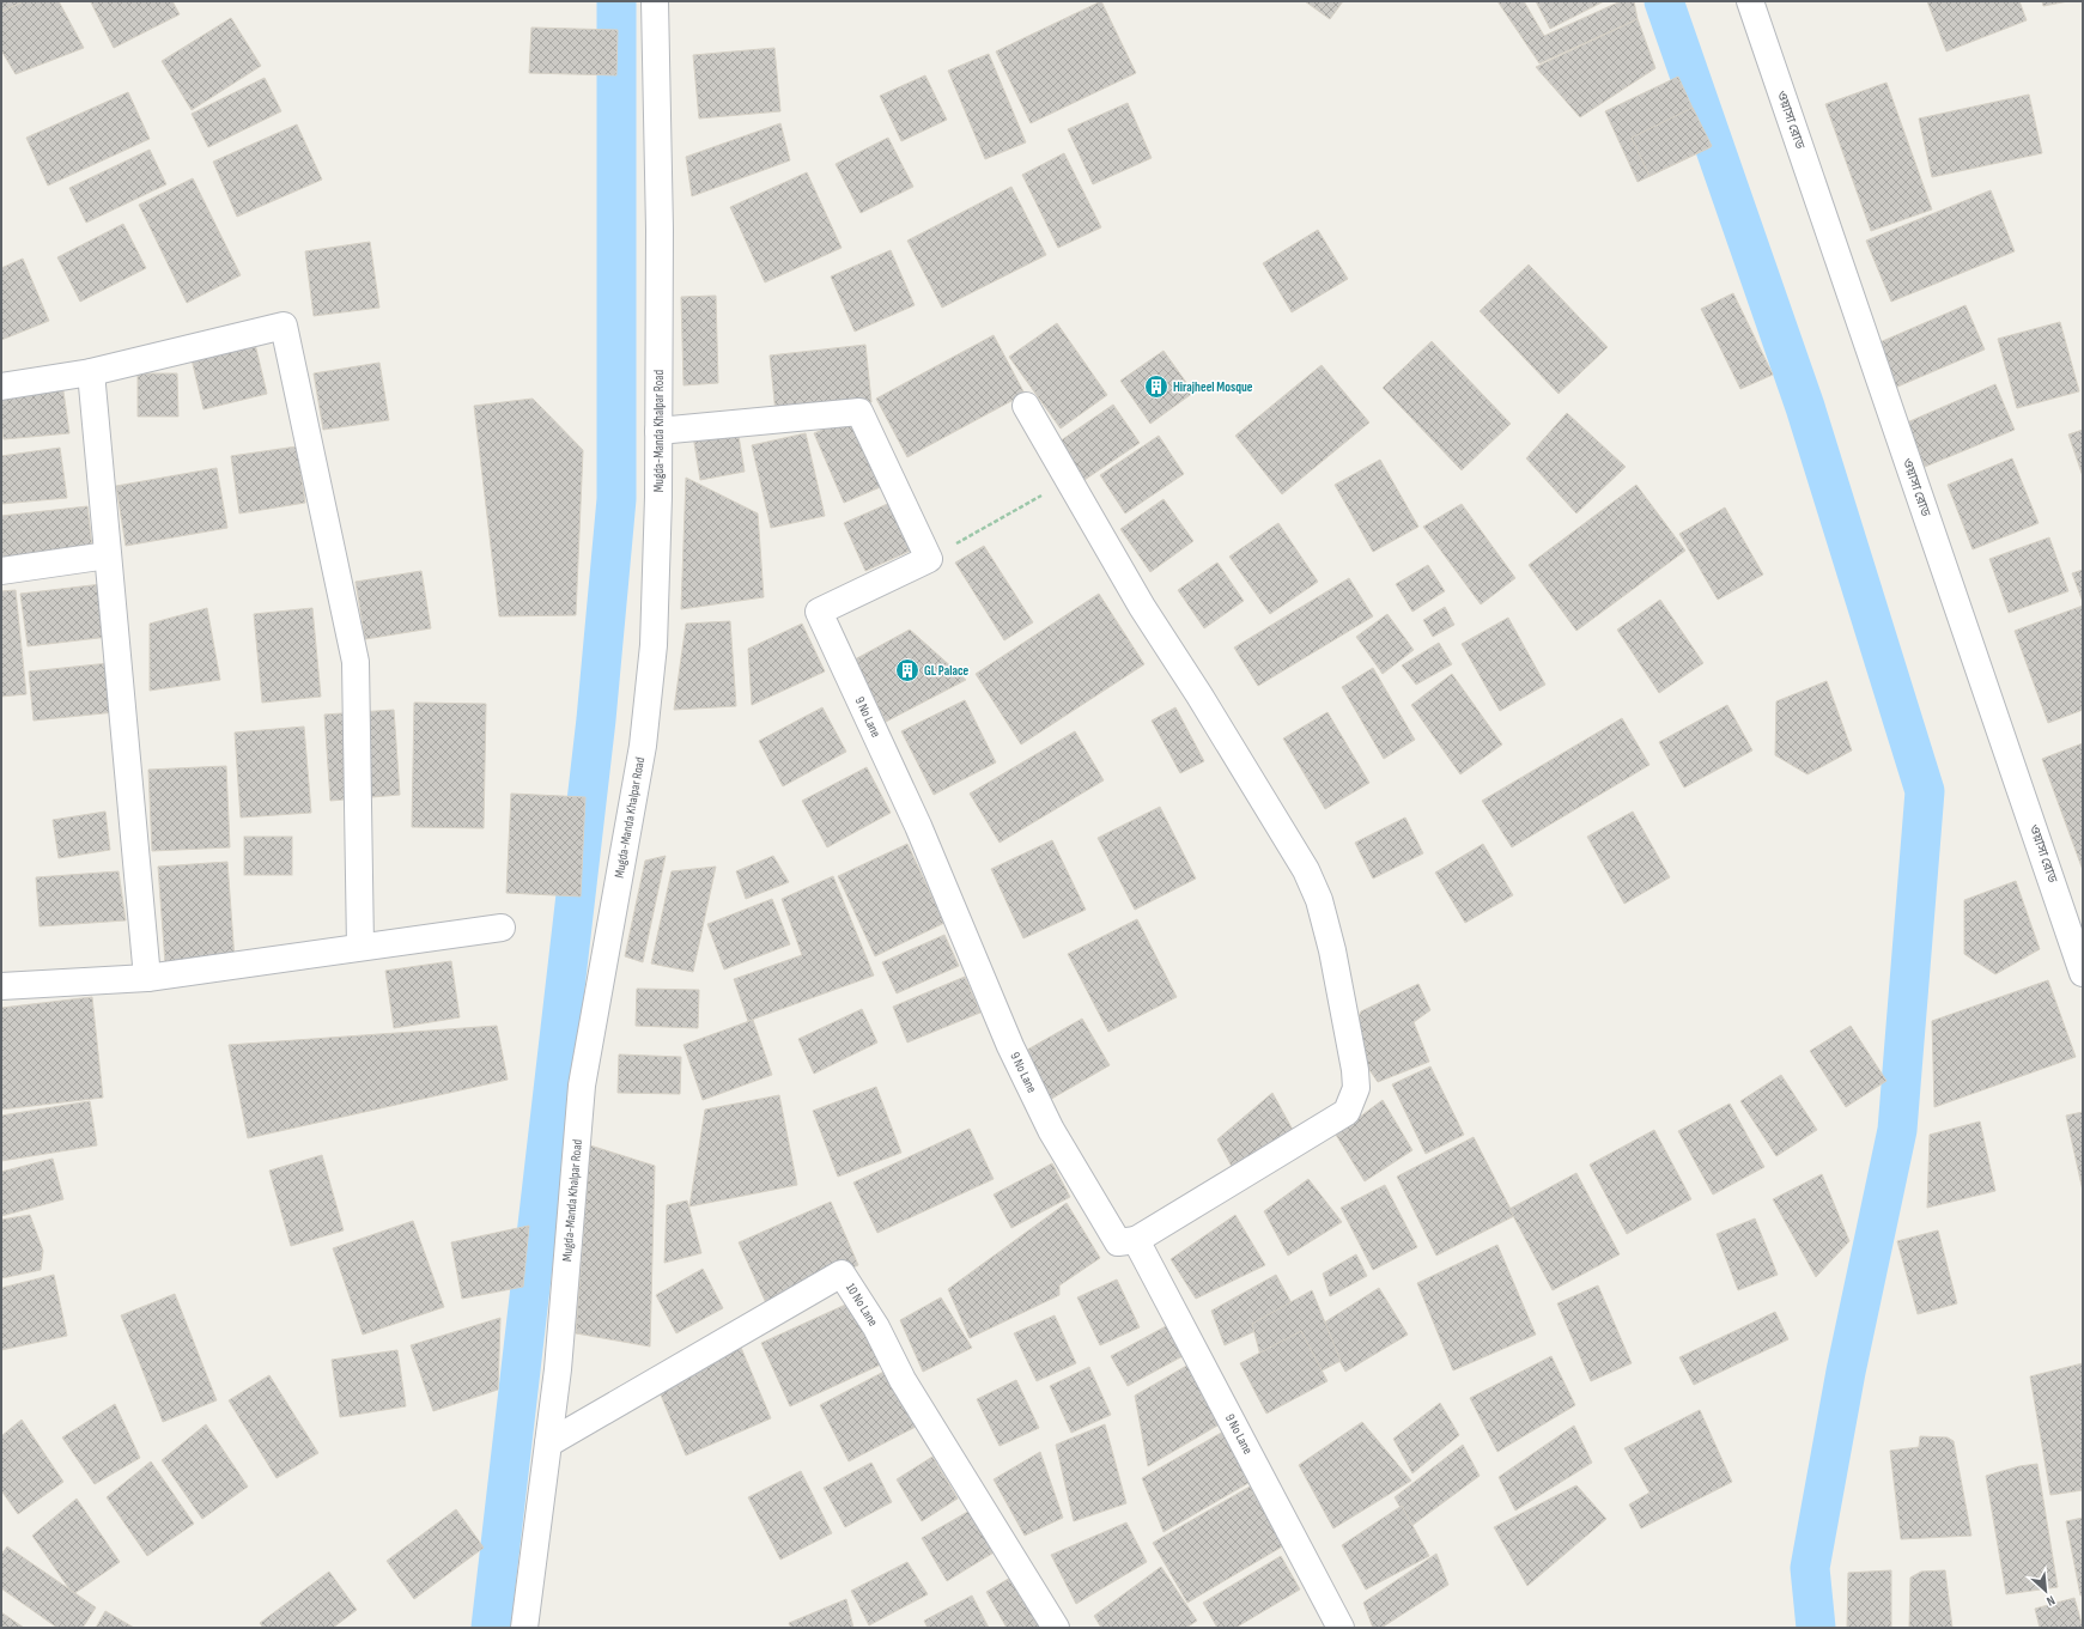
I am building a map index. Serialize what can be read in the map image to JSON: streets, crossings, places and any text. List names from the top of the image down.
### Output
{
  "streets": {
    "street": [
      "ওয়াসা রোড",
      "Mugda-Manda Khalpar Road",
      "9 No Lane",
      "10 No Lane"
    ]
  },
  "crossings": [
    ["Mugda-Manda Khalpar Road", "10 No Lane"]
  ],
  "places": {
    "building": ["Hirajheel Mosque", "GL Palace"]
  },
  "north": "bottom right"
}
